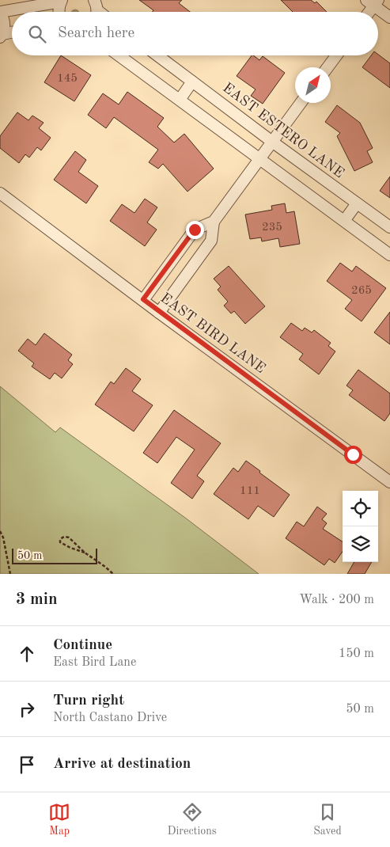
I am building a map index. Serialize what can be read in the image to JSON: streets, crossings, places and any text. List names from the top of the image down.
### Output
{
  "streets": {
    "street": ["EAST ESTERO LANE", "EAST BIRD LANE"]
  },
  "house_numbers": [
    "145",
    "235",
    "265",
    "111"
  ],
  "scale_bar": "50 m",
  "north": "top right",
  "page": {
    "search": "Search here",
    "scale": "50 m",
    "heading": ["3 min", "Walk · 200 m"],
    "list": [
      ["Continue", "East Bird Lane", "150 m"],
      ["Turn right", "North Castano Drive", "50 m"],
      "Arrive at destination"
    ],
    "nav": ["Map", "Directions", "Saved"]
  }
}
